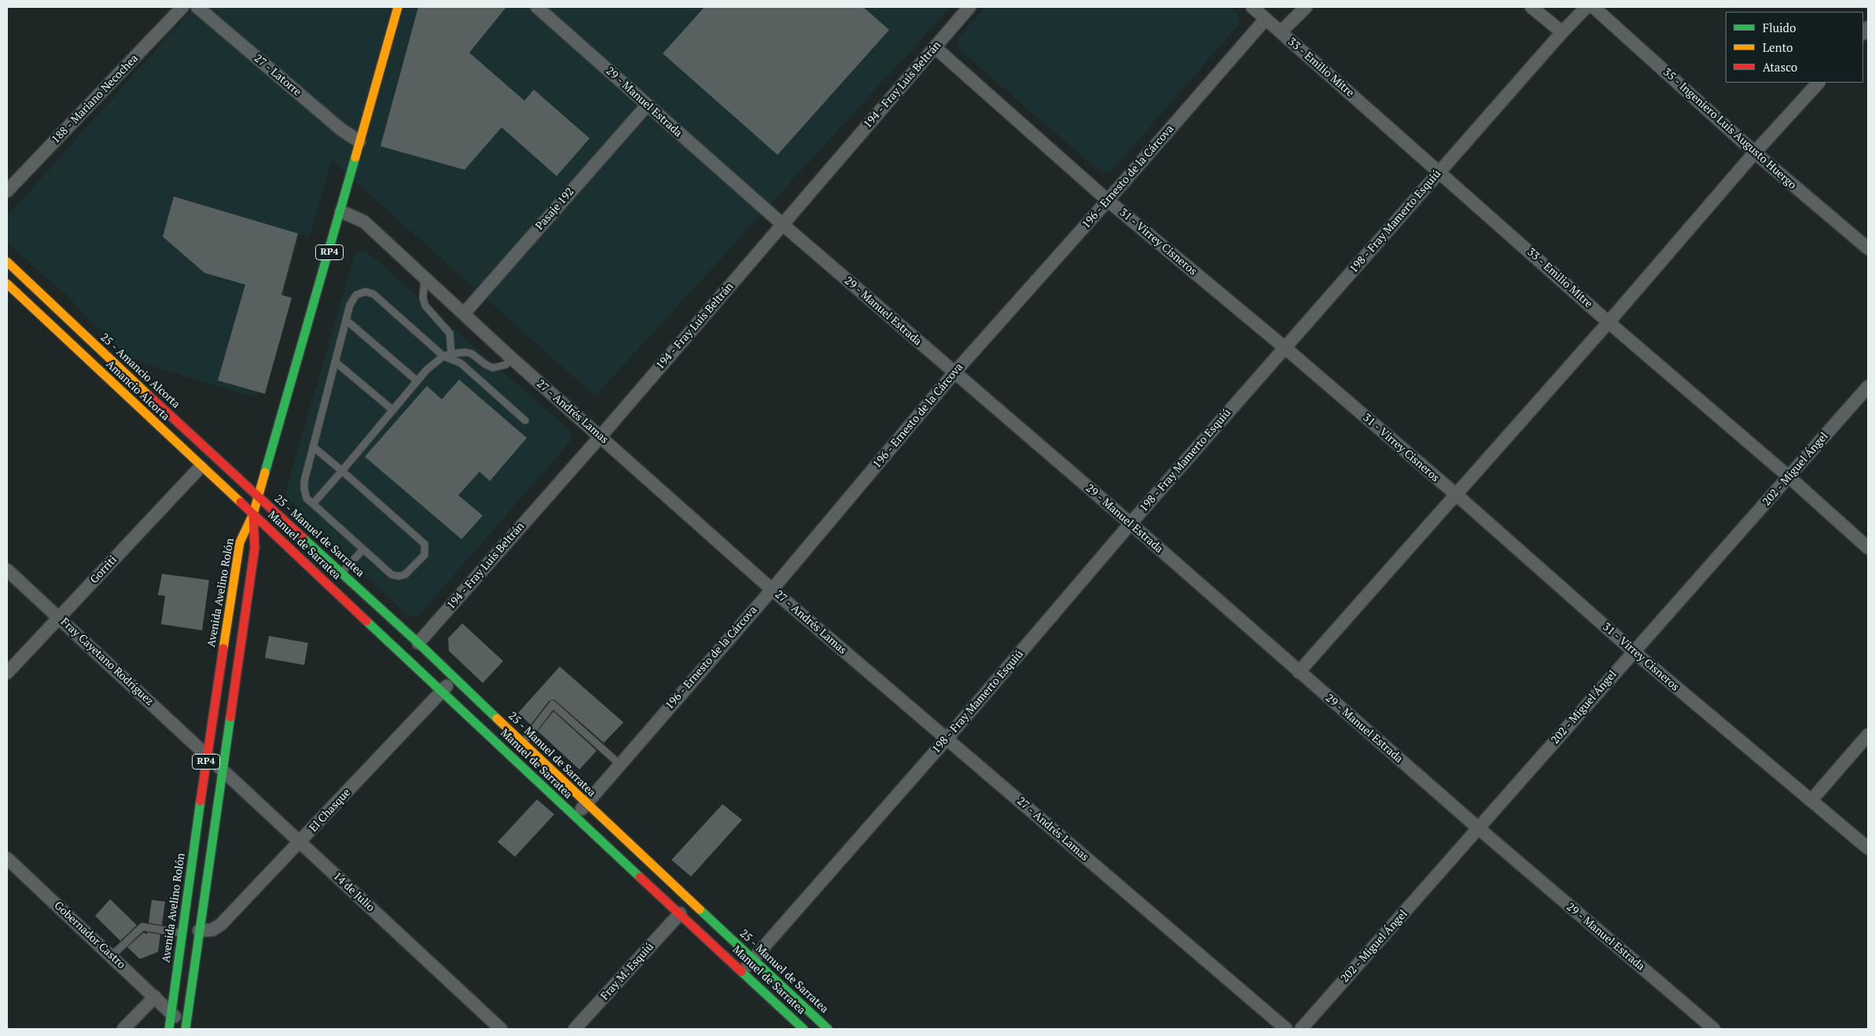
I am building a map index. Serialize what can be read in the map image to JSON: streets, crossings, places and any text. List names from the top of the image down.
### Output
{
  "streets": {
    "main road": [
      "RP4",
      "25 - Amancio Alcorta",
      "Amancio Alcorta",
      "25 - Manuel de Sarratea",
      "Manuel de Sarratea",
      "Avenida Avelino Rolón"
    ],
    "street": [
      "33 - Emilio Mitre",
      "27 - Latorre",
      "194 - Fray Luis Beltrán",
      "188 - Mariano Necochea",
      "29 - Manuel Estrada",
      "35 - Ingeniero Luis Augusto Huergo",
      "196 - Ernesto de la Cárcova",
      "Pasaje 192",
      "198 - Fray Mamerto Esquiú",
      "31 - Virrey Cisneros",
      "27 - Andrés Lamas",
      "202 - Miguel Ángel",
      "Gorriti",
      "Fray Cayetano Rodríguez",
      "El Chasque",
      "14 de Julio",
      "Gobernador Castro",
      "Fray M. Esquiú"
    ]
  },
  "crossings": [
    ["33 - Emilio Mitre", "196 - Ernesto de la Cárcova"],
    ["33 - Emilio Mitre", "198 - Fray Mamerto Esquiú"],
    ["33 - Emilio Mitre", "202 - Miguel Ángel"],
    ["27 - Latorre", "RP4"],
    ["194 - Fray Luis Beltrán", "29 - Manuel Estrada"],
    ["194 - Fray Luis Beltrán", "31 - Virrey Cisneros"],
    ["194 - Fray Luis Beltrán", "27 - Andrés Lamas"],
    ["194 - Fray Luis Beltrán", "25 - Manuel de Sarratea"],
    ["29 - Manuel Estrada", "196 - Ernesto de la Cárcova"],
    ["29 - Manuel Estrada", "Pasaje 192"],
    ["29 - Manuel Estrada", "198 - Fray Mamerto Esquiú"],
    ["29 - Manuel Estrada", "202 - Miguel Ángel"],
    ["196 - Ernesto de la Cárcova", "31 - Virrey Cisneros"],
    ["196 - Ernesto de la Cárcova", "27 - Andrés Lamas"],
    ["196 - Ernesto de la Cárcova", "25 - Manuel de Sarratea"],
    ["196 - Ernesto de la Cárcova", "Manuel de Sarratea"],
    ["Pasaje 192", "27 - Andrés Lamas"],
    ["198 - Fray Mamerto Esquiú", "31 - Virrey Cisneros"],
    ["198 - Fray Mamerto Esquiú", "27 - Andrés Lamas"],
    ["198 - Fray Mamerto Esquiú", "25 - Manuel de Sarratea"],
    ["198 - Fray Mamerto Esquiú", "Manuel de Sarratea"],
    ["31 - Virrey Cisneros", "202 - Miguel Ángel"],
    ["RP4", "25 - Amancio Alcorta"],
    ["RP4", "Amancio Alcorta"],
    ["RP4", "27 - Andrés Lamas"],
    ["RP4", "25 - Manuel de Sarratea"],
    ["RP4", "Manuel de Sarratea"],
    ["RP4", "Avenida Avelino Rolón"],
    ["RP4", "El Chasque"],
    ["RP4", "14 de Julio"],
    ["RP4", "Gobernador Castro"],
    ["25 - Amancio Alcorta", "25 - Manuel de Sarratea"],
    ["Amancio Alcorta", "Manuel de Sarratea"],
    ["Amancio Alcorta", "Gorriti"],
    ["Amancio Alcorta", "Avenida Avelino Rolón"],
    ["25 - Manuel de Sarratea", "El Chasque"],
    ["Manuel de Sarratea", "Avenida Avelino Rolón"],
    ["Manuel de Sarratea", "El Chasque"],
    ["Manuel de Sarratea", "Fray M. Esquiú"],
    ["Gorriti", "Fray Cayetano Rodríguez"],
    ["Avenida Avelino Rolón", "Fray Cayetano Rodríguez"],
    ["Avenida Avelino Rolón", "14 de Julio"],
    ["Avenida Avelino Rolón", "Gobernador Castro"],
    ["Fray Cayetano Rodríguez", "14 de Julio"],
    ["El Chasque", "14 de Julio"]
  ],
  "legend": ["Fluido", "Lento", "Atasco"]
}
